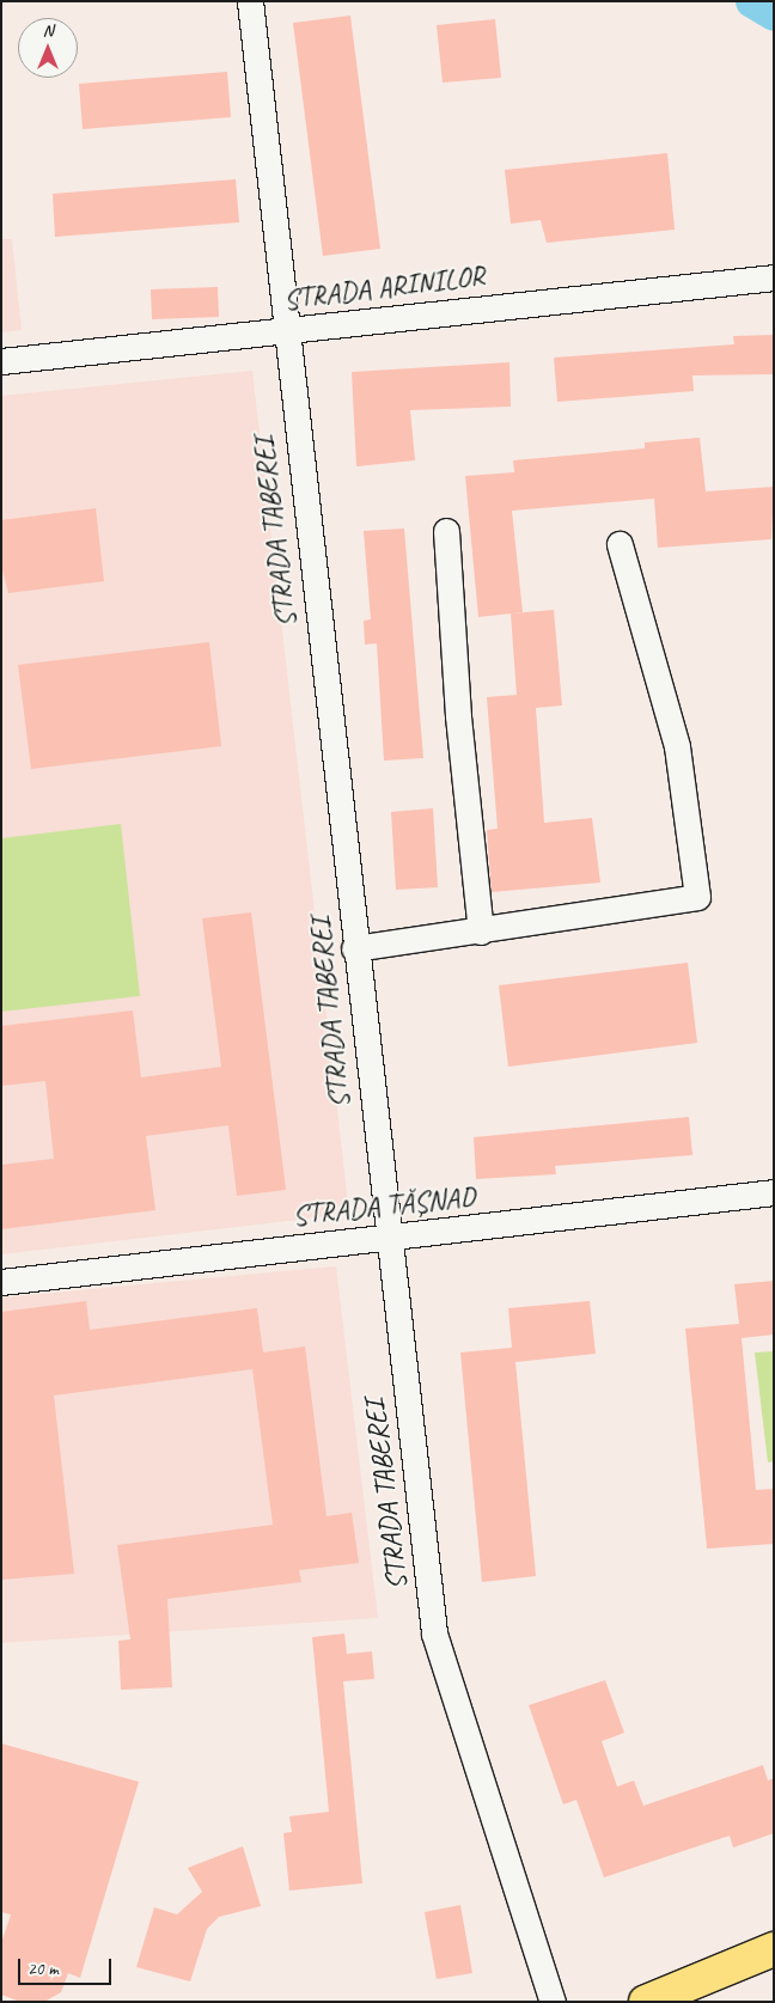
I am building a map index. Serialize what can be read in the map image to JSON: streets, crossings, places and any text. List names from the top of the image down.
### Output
{
  "streets": {
    "street": ["STRADA ARINILOR", "STRADA TABEREI", "STRADA TĂȘNAD"]
  },
  "crossings": [
    ["STRADA ARINILOR", "STRADA TABEREI"],
    ["STRADA TABEREI", "STRADA TĂȘNAD"]
  ],
  "scale_bar": "20 m",
  "north": "top"
}
